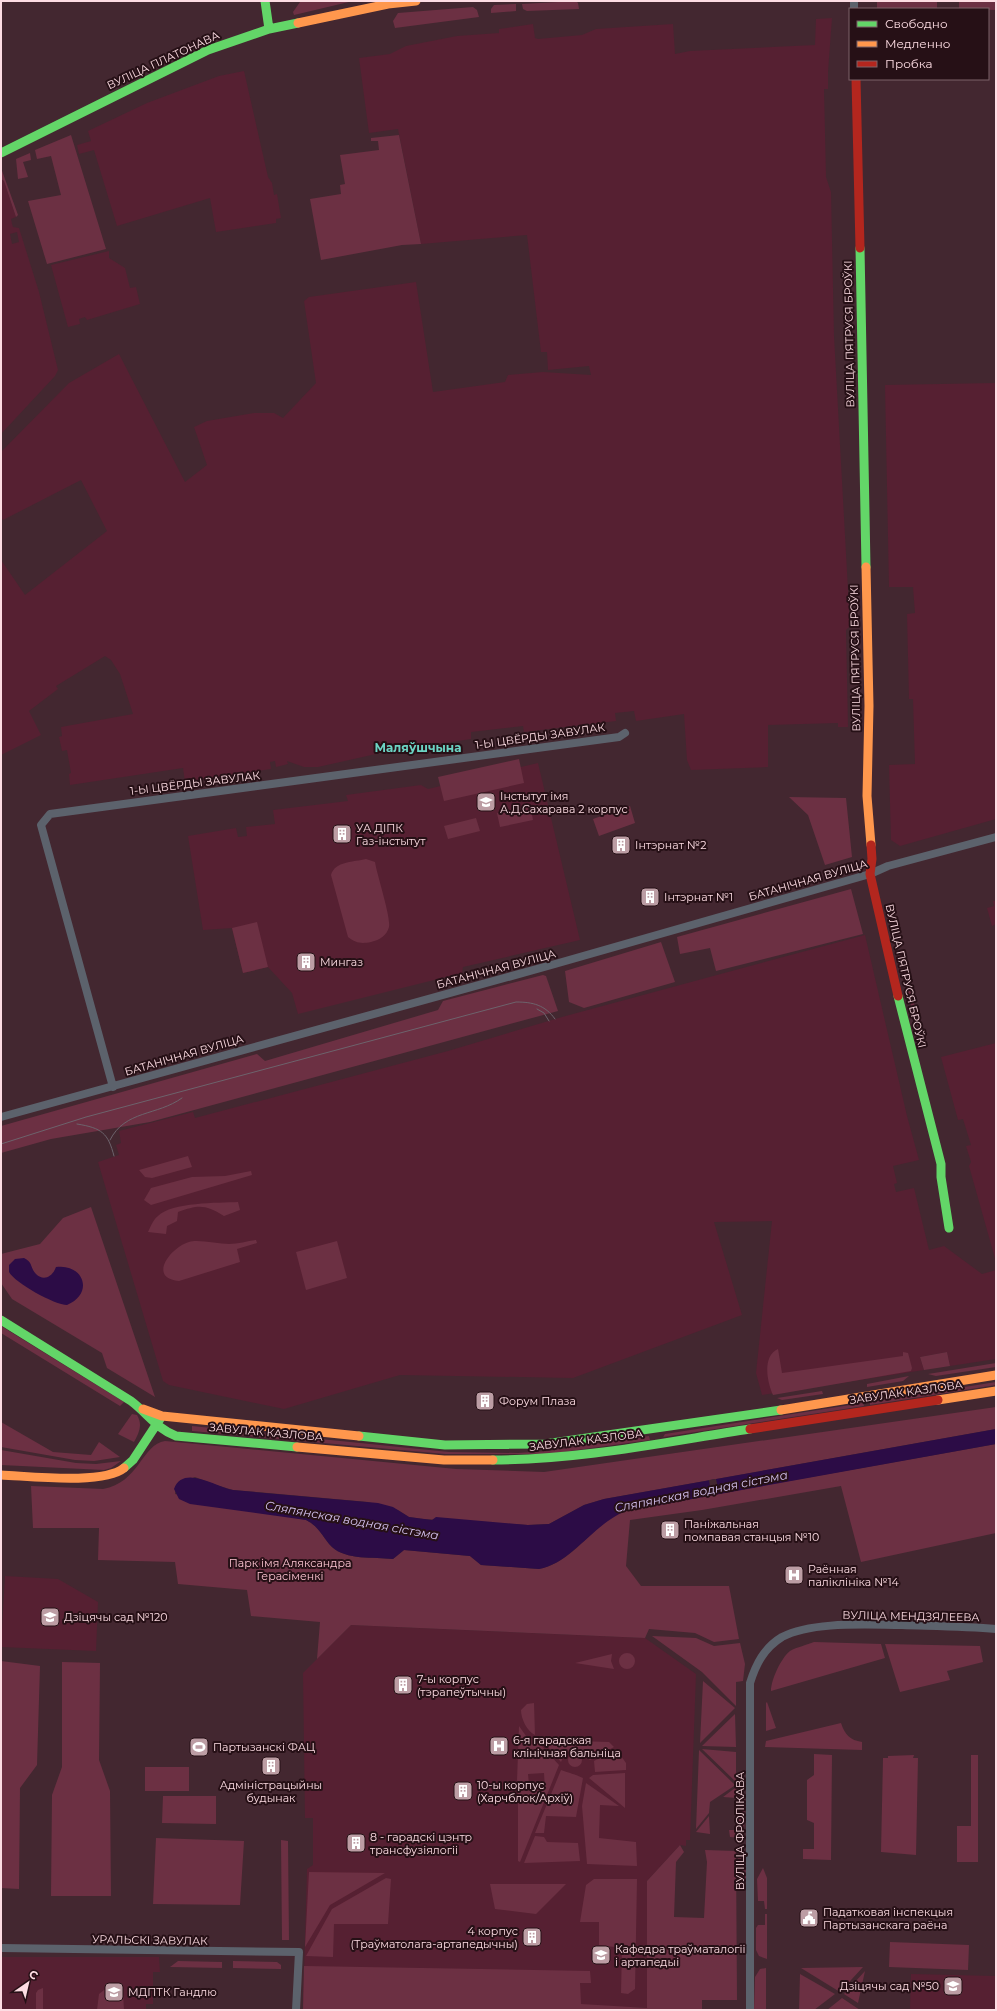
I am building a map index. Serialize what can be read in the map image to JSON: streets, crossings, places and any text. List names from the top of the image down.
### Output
{
  "streets": {
    "main road": ["ВУЛІЦА ПЛАТОНАВА", "ВУЛІЦА ПЯТРУСЯ БРОЎКІ", "ЗАВУЛАК КАЗЛОВА"],
    "street": [
      "1-Ы ЦВЁРДЫ ЗАВУЛАК",
      "БАТАНІЧНАЯ ВУЛІЦА",
      "ВУЛІЦА МЕНДЗЯЛЕЕВА",
      "ВУЛІЦА ФРОЛІКАВА",
      "УРАЛЬСКІ ЗАВУЛАК"
    ]
  },
  "crossings": [
    ["ВУЛІЦА ПЯТРУСЯ БРОЎКІ", "БАТАНІЧНАЯ ВУЛІЦА"],
    ["1-Ы ЦВЁРДЫ ЗАВУЛАК", "БАТАНІЧНАЯ ВУЛІЦА"],
    ["ВУЛІЦА МЕНДЗЯЛЕЕВА", "ВУЛІЦА ФРОЛІКАВА"]
  ],
  "districts": ["Маляўшчына"],
  "water": ["Сляпянская водная сістэма"],
  "parks": ["Парк імя Аляксандра Герасіменкі"],
  "places": {
    "school or university": [
      "Інстытут імя А.Д.Сахарава 2 корпус",
      "Дзіцячы сад №120",
      "Кафедра траўматалогіі і артапедыі",
      "Дзіцячы сад №50",
      "МДПТК Гандлю"
    ],
    "building": [
      "УА ДІПК Газ-інстытут",
      "Інтэрнат №2",
      "Інтэрнат №1",
      "Мингаз",
      "Форум Плаза",
      "Паніжальная помпавая станцыя №10",
      "7-ы корпус (тэрапеўтычны)",
      "Адміністрацыйны будынак",
      "10-ы корпус (Харчблок/Архіў)",
      "8 - гарадскі цэнтр трансфузіялогіі",
      "4 корпус (Траўматолага-артапедычны)"
    ],
    "hospital": ["Раённая паліклініка №14", "6-я гарадская клінічная бальніца"],
    "sports": ["Партызанскі ФАЦ"],
    "public building": ["Падатковая інспекцыя Партызанскага раёна"]
  },
  "legend": ["Свободно", "Медленно", "Пробка"],
  "north": "top right"
}
